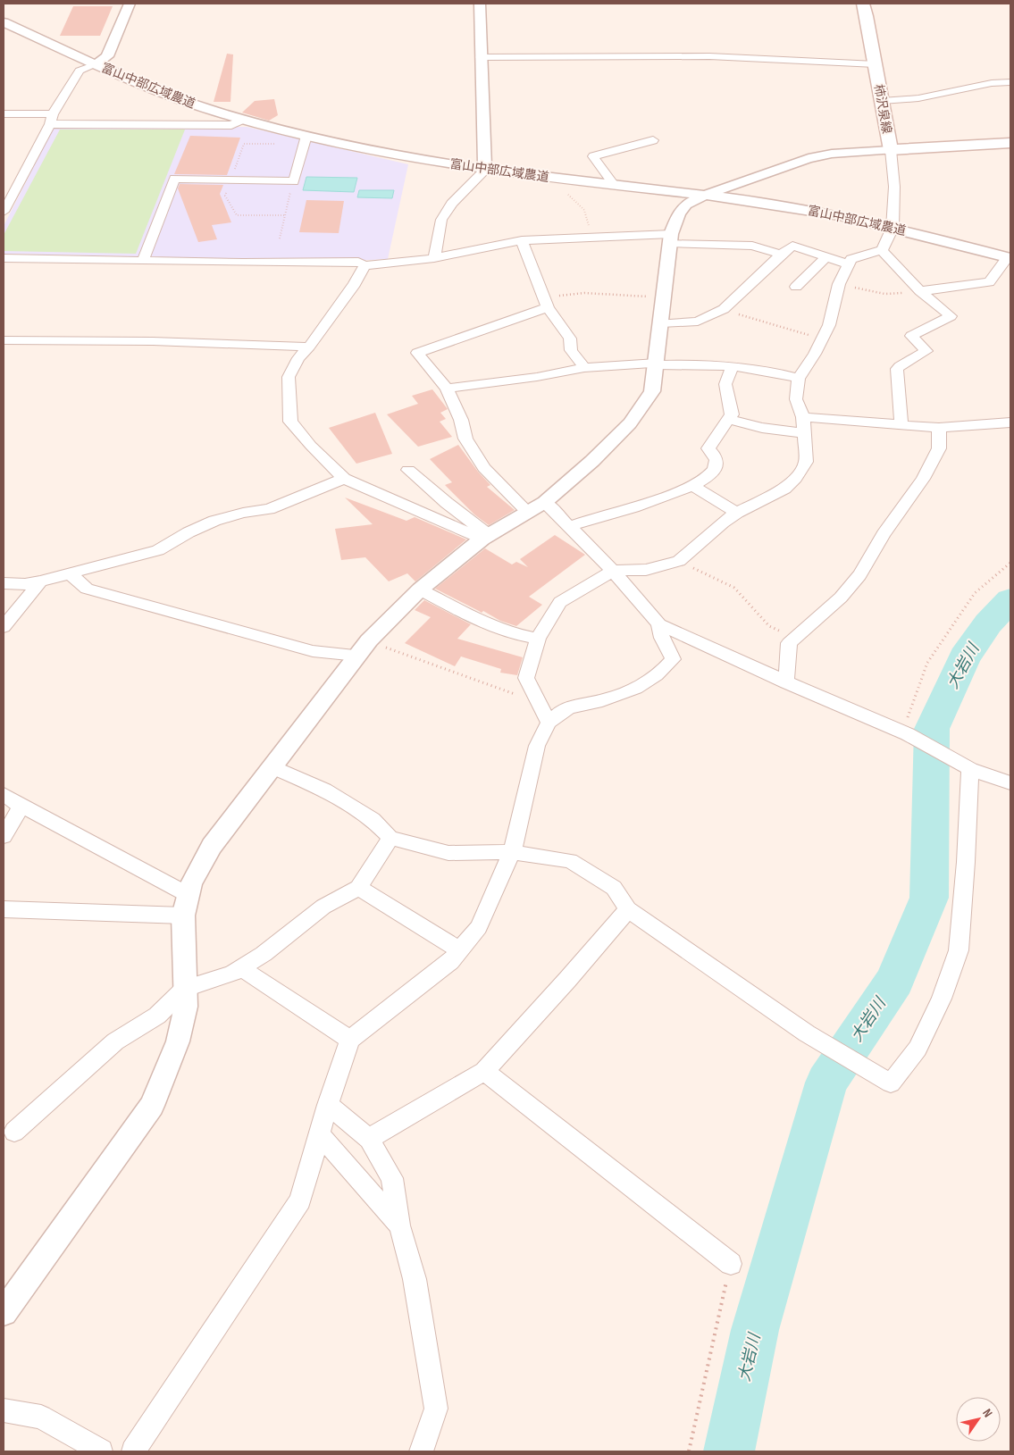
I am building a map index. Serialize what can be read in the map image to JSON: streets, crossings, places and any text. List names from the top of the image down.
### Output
{
  "streets": {
    "main road": ["柿沢泉線"],
    "street": ["富山中部広域農道"]
  },
  "water": ["大岩川"],
  "north": "top right"
}
